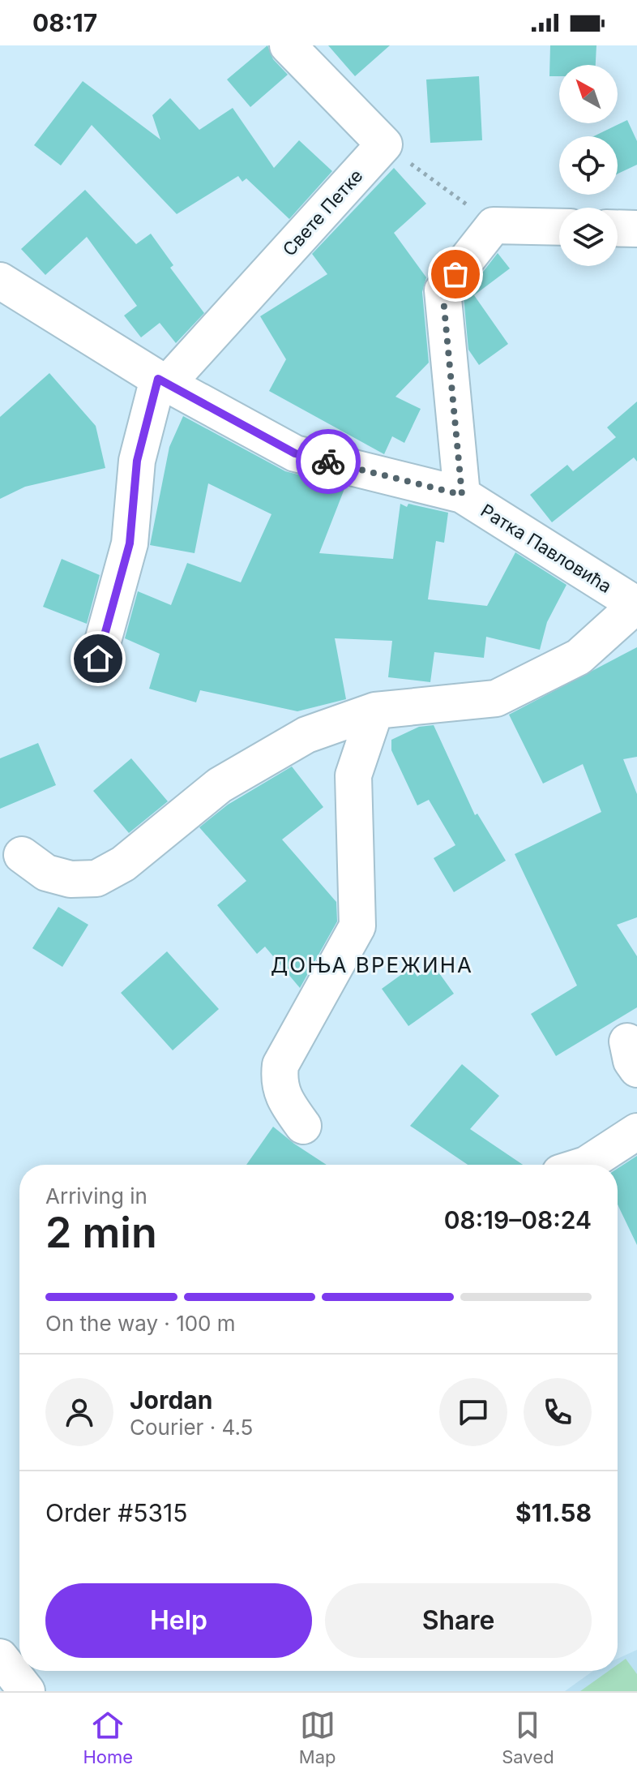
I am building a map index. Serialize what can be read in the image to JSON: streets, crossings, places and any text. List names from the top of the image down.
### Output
{
  "streets": {
    "street": ["Свете Петке", "Ратка Павловића"]
  },
  "crossings": [
    ["Свете Петке", "Ратка Павловића"]
  ],
  "districts": ["ДОЊА ВРЕЖИНА"],
  "north": "top left",
  "page": {
    "status": "08:17",
    "heading": ["2 min", "Arriving in", "08:19–08:24"],
    "panel": [
      "Jordan",
      "Courier · 4.5",
      "Order #5315",
      "$11.58"
    ],
    "bar": "On the way · 100 m",
    "buttons": ["Help", "Share"],
    "tabs": ["Home", "Map", "Saved"]
  }
}
